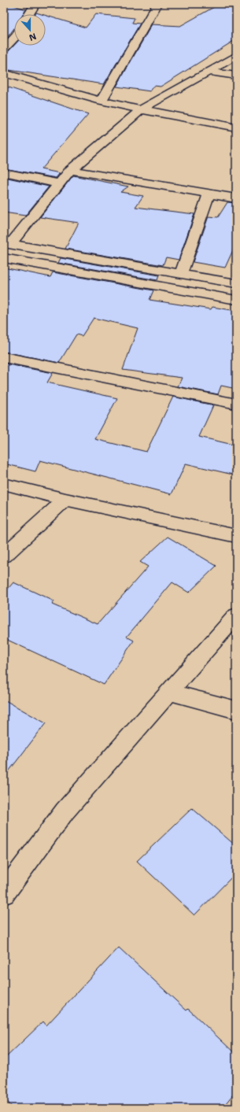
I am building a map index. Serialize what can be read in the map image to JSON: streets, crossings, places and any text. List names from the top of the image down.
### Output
{
  "north": "bottom"
}
